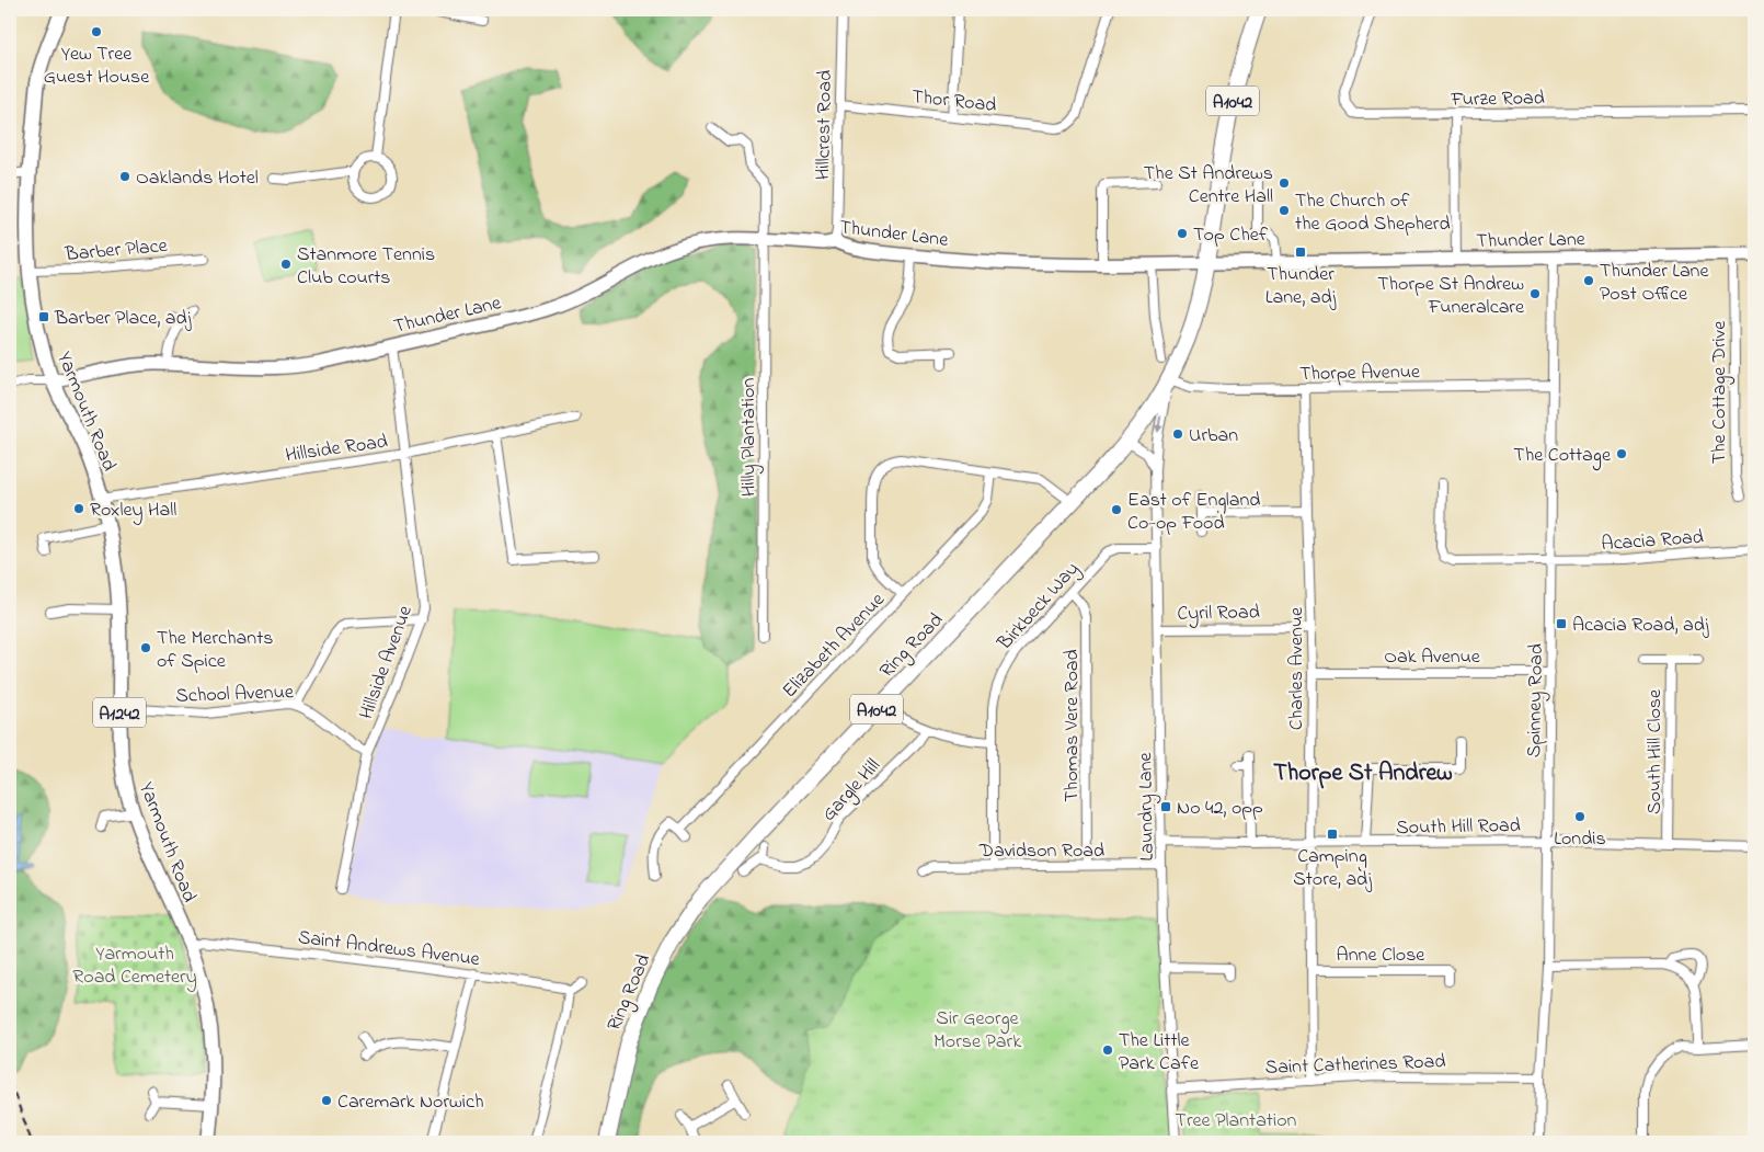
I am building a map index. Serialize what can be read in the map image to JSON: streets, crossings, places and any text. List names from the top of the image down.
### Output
{
  "streets": {
    "highway": ["A1042", "Ring Road"],
    "main road": ["Yarmouth Road", "A1242"],
    "street": [
      "Furze Road",
      "Thor Road",
      "Hillcrest Road",
      "Thunder Lane",
      "Barber Place",
      "Thorpe Avenue",
      "The Cottage Drive",
      "Hilly Plantation",
      "Hillside Road",
      "Acacia Road",
      "Birkbeck Way",
      "Cyril Road",
      "Elizabeth Avenue",
      "Oak Avenue",
      "Hillside Avenue",
      "Charles Avenue",
      "School Avenue",
      "Spinney Road",
      "Thomas Vere Road",
      "South Hill Close",
      "Gargle Hill",
      "Laundry Lane",
      "South Hill Road",
      "Davidson Road",
      "Saint Andrews Avenue",
      "Anne Close",
      "Saint Catherines Road"
    ]
  },
  "crossings": [
    ["Thor Road", "Hillcrest Road"],
    ["A1042", "Thunder Lane"],
    ["A1042", "Ring Road"],
    ["Hillcrest Road", "Thunder Lane"],
    ["Thunder Lane", "The Cottage Drive"],
    ["Thunder Lane", "Yarmouth Road"],
    ["Thunder Lane", "Hilly Plantation"],
    ["Thunder Lane", "Ring Road"],
    ["Thunder Lane", "Hillside Avenue"],
    ["Thunder Lane", "Spinney Road"],
    ["Barber Place", "Yarmouth Road"],
    ["Thorpe Avenue", "Ring Road"],
    ["Thorpe Avenue", "Charles Avenue"],
    ["Thorpe Avenue", "Spinney Road"],
    ["Thorpe Avenue", "Laundry Lane"],
    ["Yarmouth Road", "Hillside Road"],
    ["Yarmouth Road", "School Avenue"],
    ["Yarmouth Road", "Saint Andrews Avenue"],
    ["Hillside Road", "Hillside Avenue"],
    ["Acacia Road", "Spinney Road"],
    ["Birkbeck Way", "Thomas Vere Road"],
    ["Birkbeck Way", "Laundry Lane"],
    ["Birkbeck Way", "Davidson Road"],
    ["Cyril Road", "Charles Avenue"],
    ["Cyril Road", "Laundry Lane"],
    ["Ring Road", "Laundry Lane"],
    ["Oak Avenue", "Charles Avenue"],
    ["Oak Avenue", "Spinney Road"],
    ["Hillside Avenue", "School Avenue"],
    ["Charles Avenue", "South Hill Road"],
    ["Charles Avenue", "Anne Close"],
    ["Charles Avenue", "Saint Catherines Road"],
    ["Spinney Road", "South Hill Road"],
    ["Spinney Road", "Saint Catherines Road"],
    ["Thomas Vere Road", "Davidson Road"],
    ["South Hill Close", "South Hill Road"],
    ["Laundry Lane", "South Hill Road"],
    ["Laundry Lane", "Davidson Road"],
    ["Laundry Lane", "Saint Catherines Road"]
  ],
  "districts": ["Thorpe St Andrew"],
  "parks": ["Yarmouth Road Cemetery", "Sir George Morse Park", "Tree Plantation"],
  "places": {
    "other": [
      "Yew Tree Guest House",
      "Oaklands Hotel",
      "The St Andrews Centre Hall",
      "The Church of the Good Shepherd",
      "Top Chef",
      "Stanmore Tennis Club courts",
      "Thunder Lane Post Office",
      "Thorpe St Andrew Funeralcare",
      "Urban",
      "The Cottage",
      "Roxley Hall",
      "East of England Co-op Food",
      "The Merchants of Spice",
      "Londis",
      "The Little Park Cafe",
      "Caremark Norwich"
    ],
    "transit": [
      "Thunder Lane, adj",
      "Barber Place, adj",
      "Acacia Road, adj",
      "No 42, opp",
      "Camping Store, adj"
    ]
  }
}
